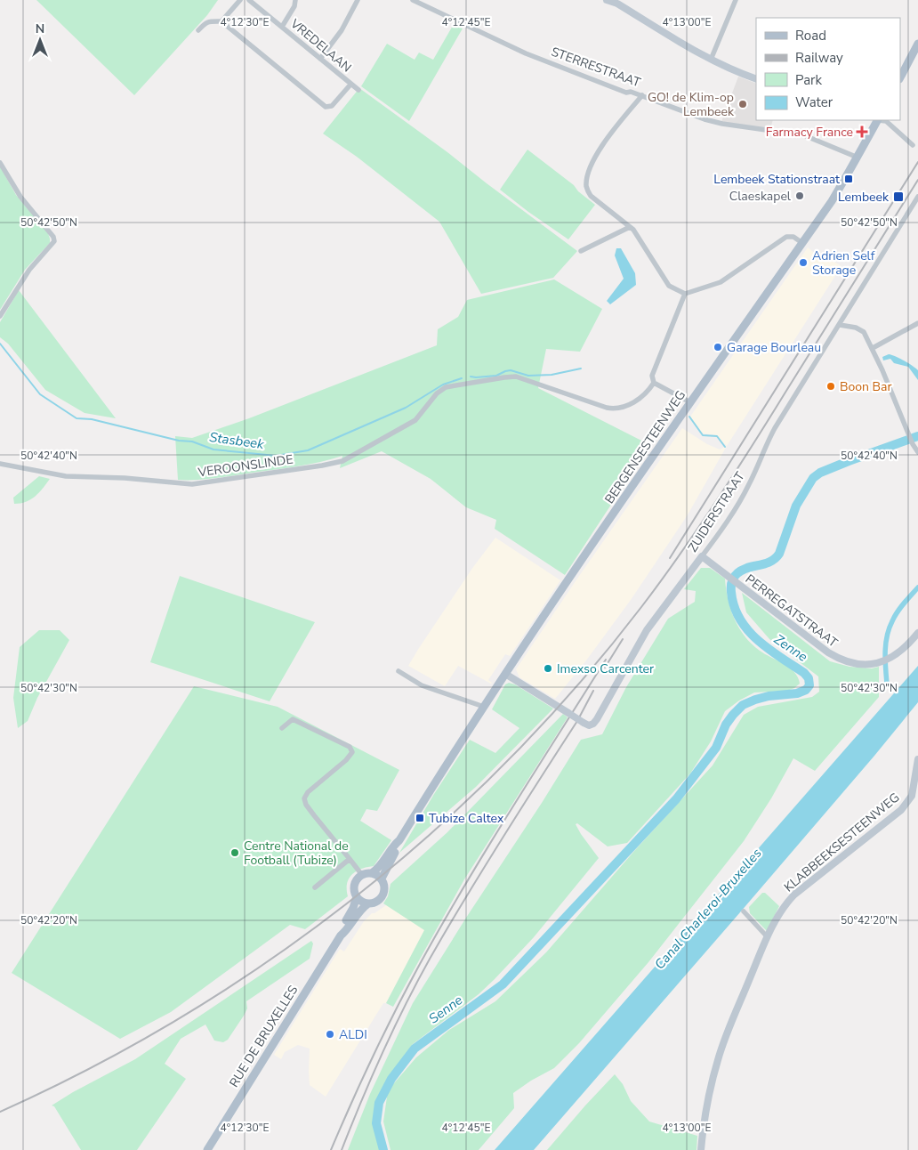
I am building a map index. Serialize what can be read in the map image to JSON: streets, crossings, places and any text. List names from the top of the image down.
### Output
{
  "streets": {
    "main road": ["BERGENSESTEENWEG", "RUE DE BRUXELLES"],
    "street": [
      "VREDELAAN",
      "STERRESTRAAT",
      "VEROONSLINDE",
      "ZUIDERSTRAAT",
      "PERREGATSTRAAT",
      "KLABBEEKSESTEENWEG"
    ]
  },
  "crossings": [
    ["STERRESTRAAT", "BERGENSESTEENWEG"],
    ["BERGENSESTEENWEG", "ZUIDERSTRAAT"],
    ["BERGENSESTEENWEG", "RUE DE BRUXELLES"],
    ["ZUIDERSTRAAT", "PERREGATSTRAAT"]
  ],
  "water": [
    "Stasbeek",
    "Zenne",
    "Canal Charleroi-Bruxelles",
    "Senne"
  ],
  "places": {
    "other": [
      "GO! de Klim-op Lembeek",
      "Claeskapel",
      "Adrien Self Storage",
      "Garage Bourleau",
      "Boon Bar",
      "Imexso Carcenter",
      "Centre National de Football (Tubize)",
      "ALDI"
    ],
    "health": ["Farmacy France"],
    "transit": ["Lembeek Stationstraat", "Lembeek", "Tubize Caltex"]
  },
  "legend": [
    "Road",
    "Railway",
    "Park",
    "Water"
  ],
  "north": "top",
  "coordinates": [
    "4°12'30\"E",
    "4°12'45\"E",
    "4°13'00\"E",
    "50°42'50\"N",
    "50°42'40\"N",
    "50°42'30\"N",
    "50°42'20\"N"
  ]
}
